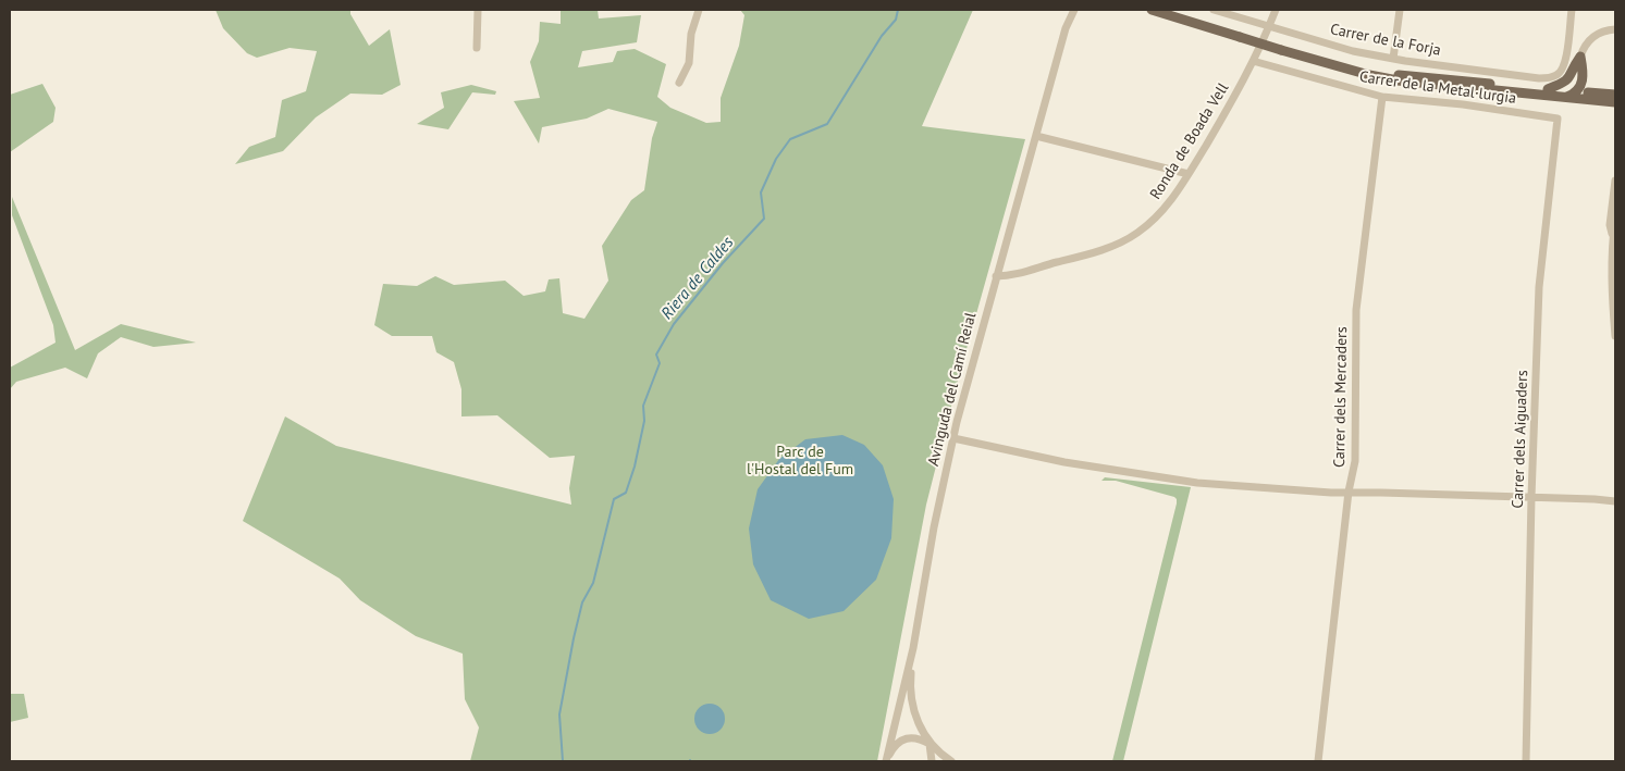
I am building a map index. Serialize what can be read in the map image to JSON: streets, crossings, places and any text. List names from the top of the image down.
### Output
{
  "streets": {
    "street": [
      "Carrer de la Forja",
      "Carrer de la Metal·lurgia",
      "Ronda de Boada Vell",
      "Avinguda del Camí Reial",
      "Carrer dels Mercaders",
      "Carrer dels Aiguaders"
    ]
  },
  "crossings": [
    ["Carrer de la Forja", "Ronda de Boada Vell"],
    ["Carrer de la Metal·lurgia", "Ronda de Boada Vell"],
    ["Carrer de la Metal·lurgia", "Carrer dels Mercaders"],
    ["Carrer de la Metal·lurgia", "Carrer dels Aiguaders"],
    ["Ronda de Boada Vell", "Avinguda del Camí Reial"]
  ],
  "water": ["Riera de Caldes"],
  "parks": ["Parc de l'Hostal del Fum"]
}
